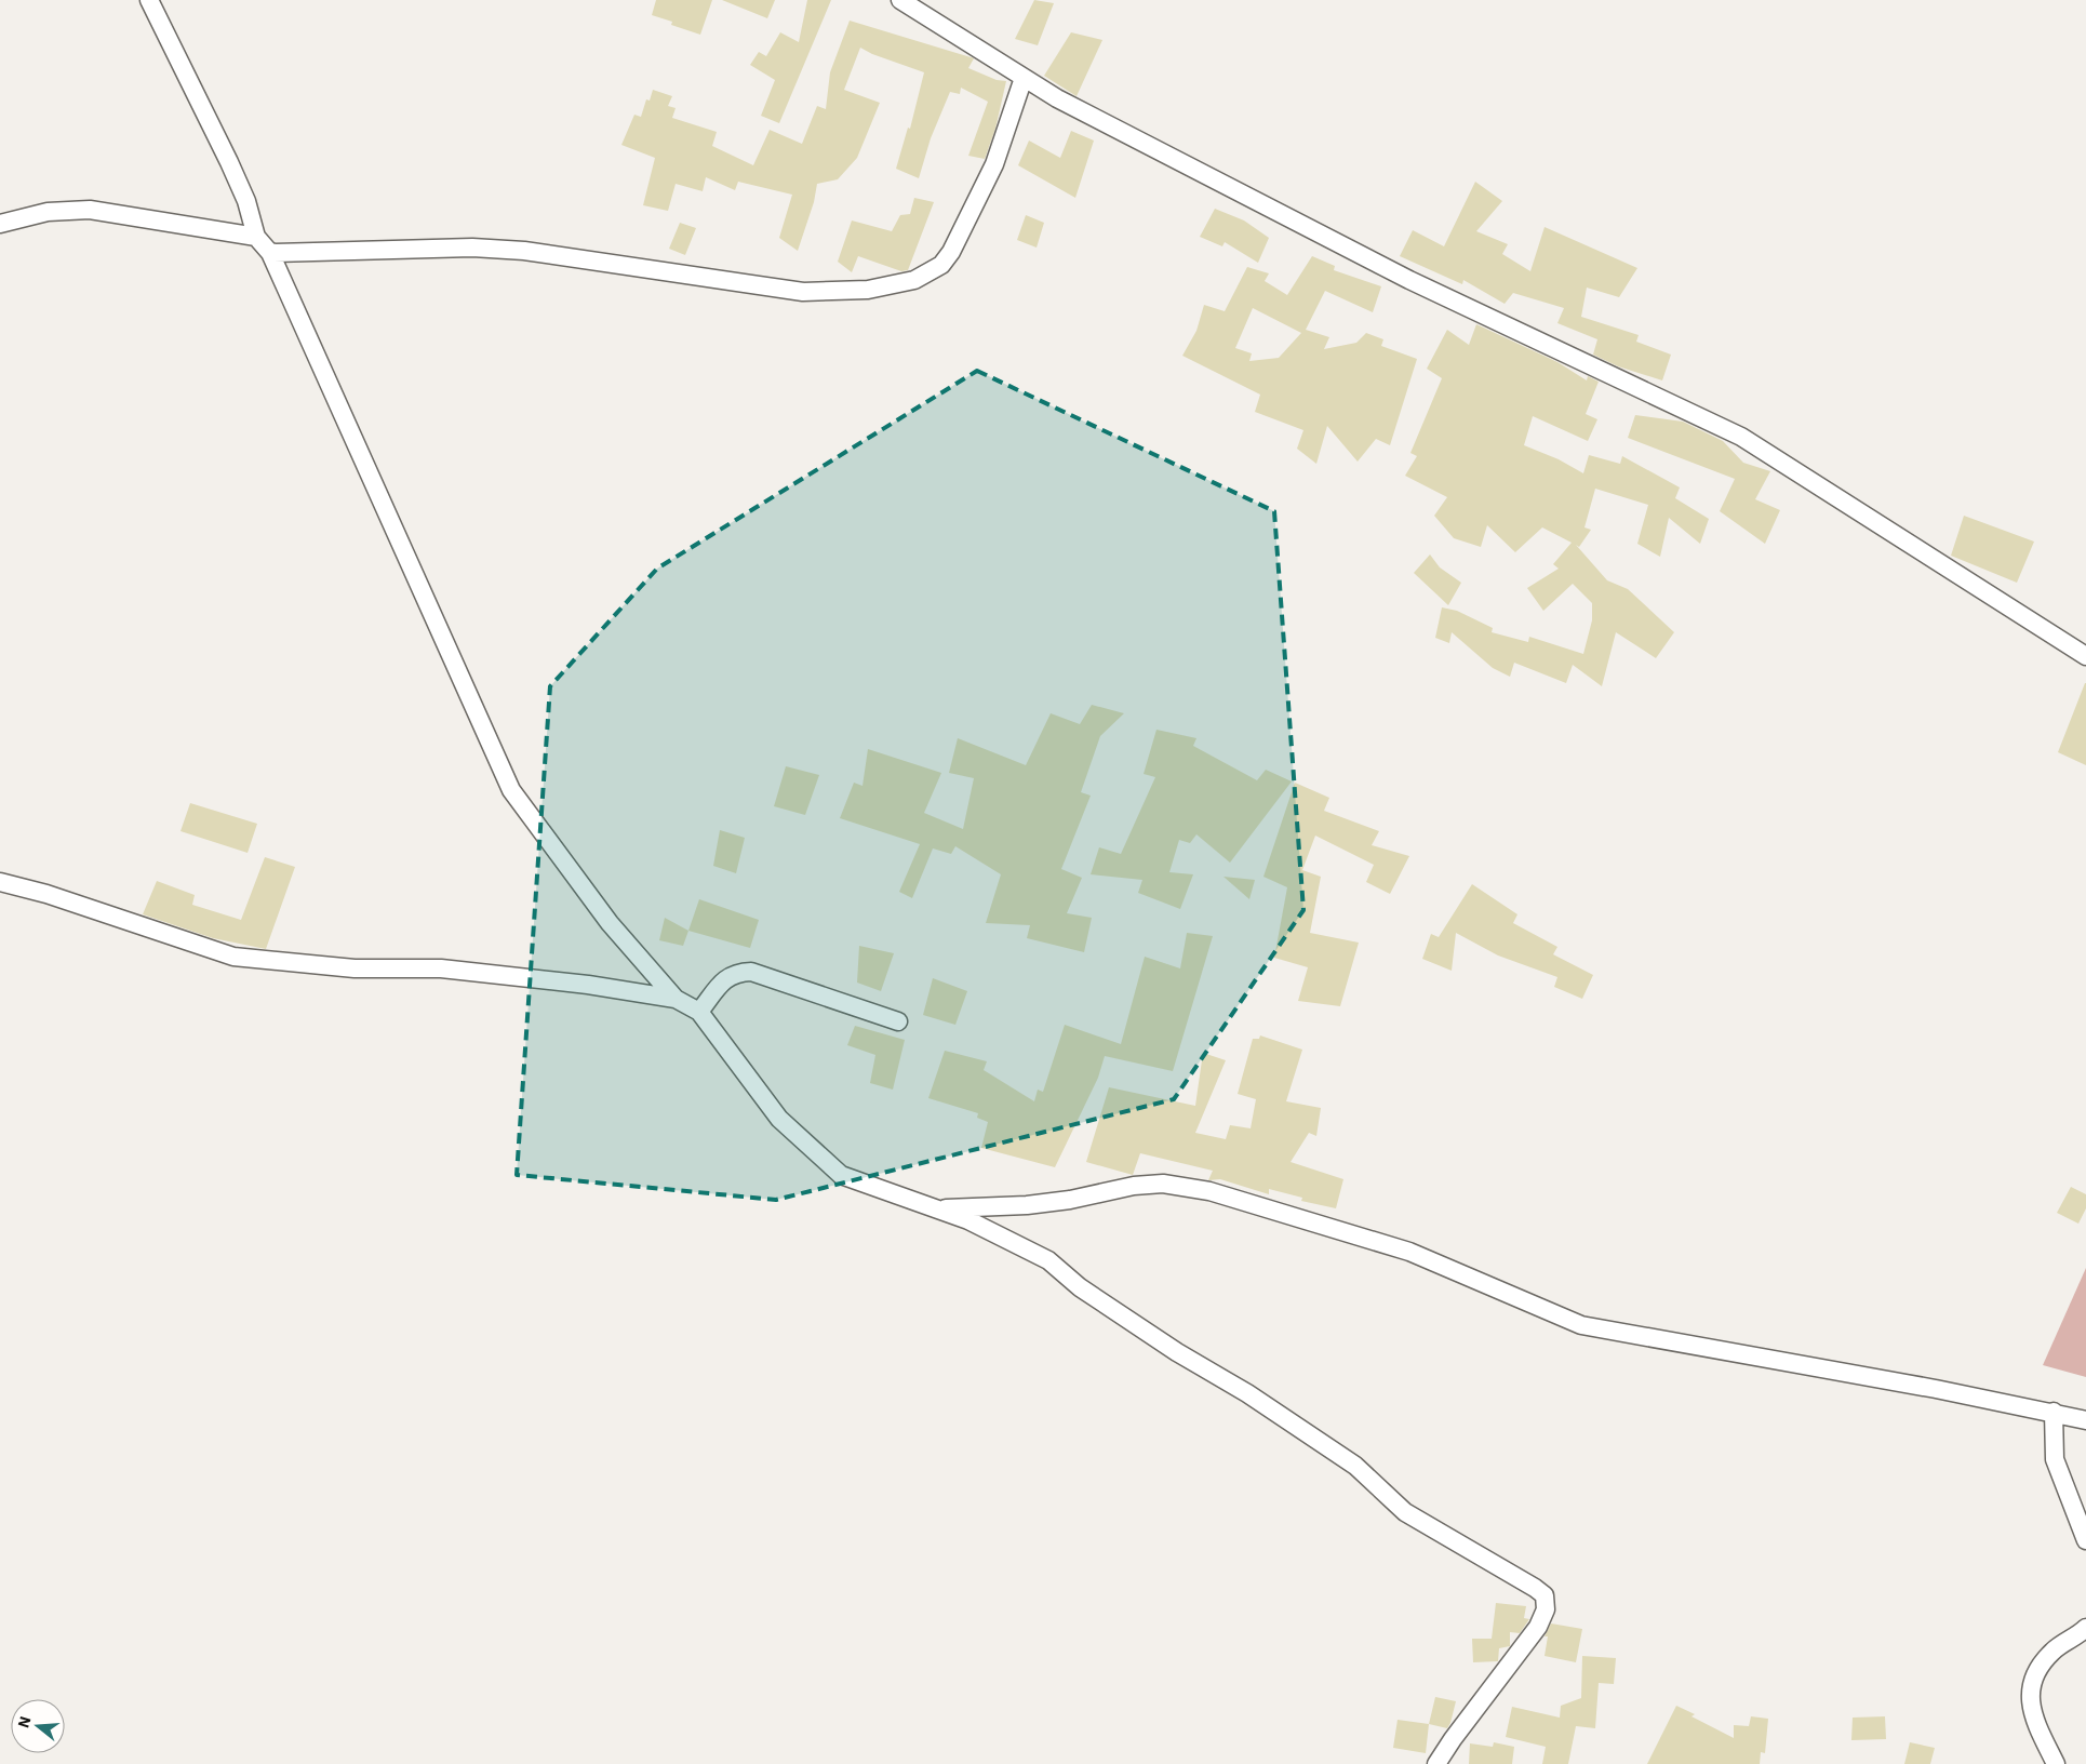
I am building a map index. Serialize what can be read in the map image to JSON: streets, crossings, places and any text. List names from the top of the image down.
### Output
{
  "north": "left"
}
